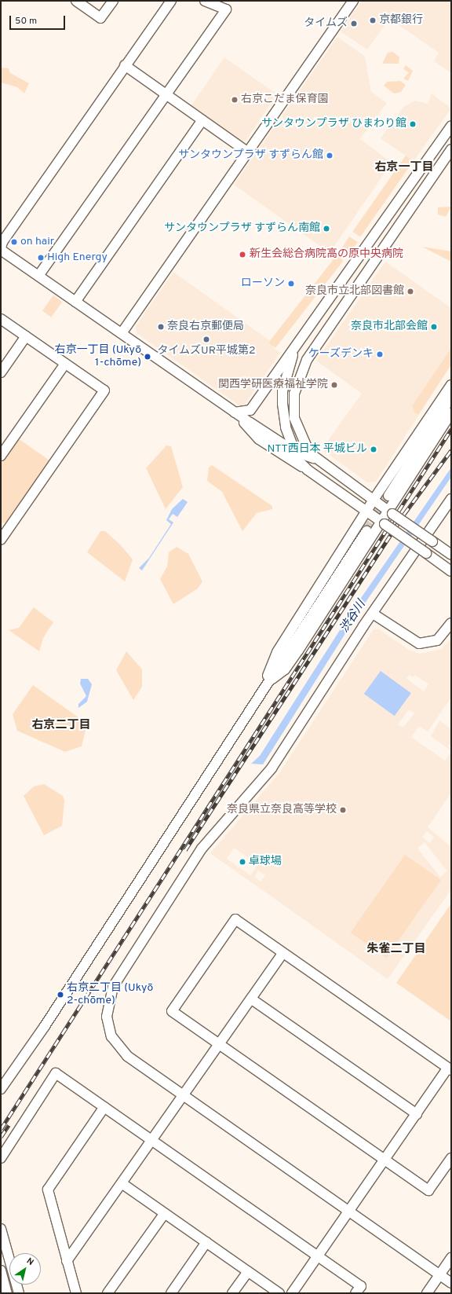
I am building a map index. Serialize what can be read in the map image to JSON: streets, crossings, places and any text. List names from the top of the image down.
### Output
{
  "districts": ["右京一丁目", "右京二丁目", "朱雀二丁目"],
  "water": ["渋谷川"],
  "places": [
    "京都銀行",
    "タイムズ",
    "右京こだま保育園",
    "サンタウンプラザ ひまわり館",
    "サンタウンプラザ すずらん館",
    "サンタウンプラザ すずらん南館",
    "on hair",
    "新生会総合病院高の原中央病院",
    "High Energy",
    "ローソン",
    "奈良市立北部図書館",
    "奈良右京郵便局",
    "奈良市北部会館",
    "タイムズUR平城第2",
    "ケーズデンキ",
    "右京一丁目 (Ukyō 1-chōme)",
    "関西学研医療福祉学院",
    "NTT西日本 平城ビル",
    "奈良県立奈良高等学校",
    "卓球場",
    "右京二丁目 (Ukyō 2-chōme)"
  ],
  "scale_bar": "50 m",
  "north": "top right"
}
